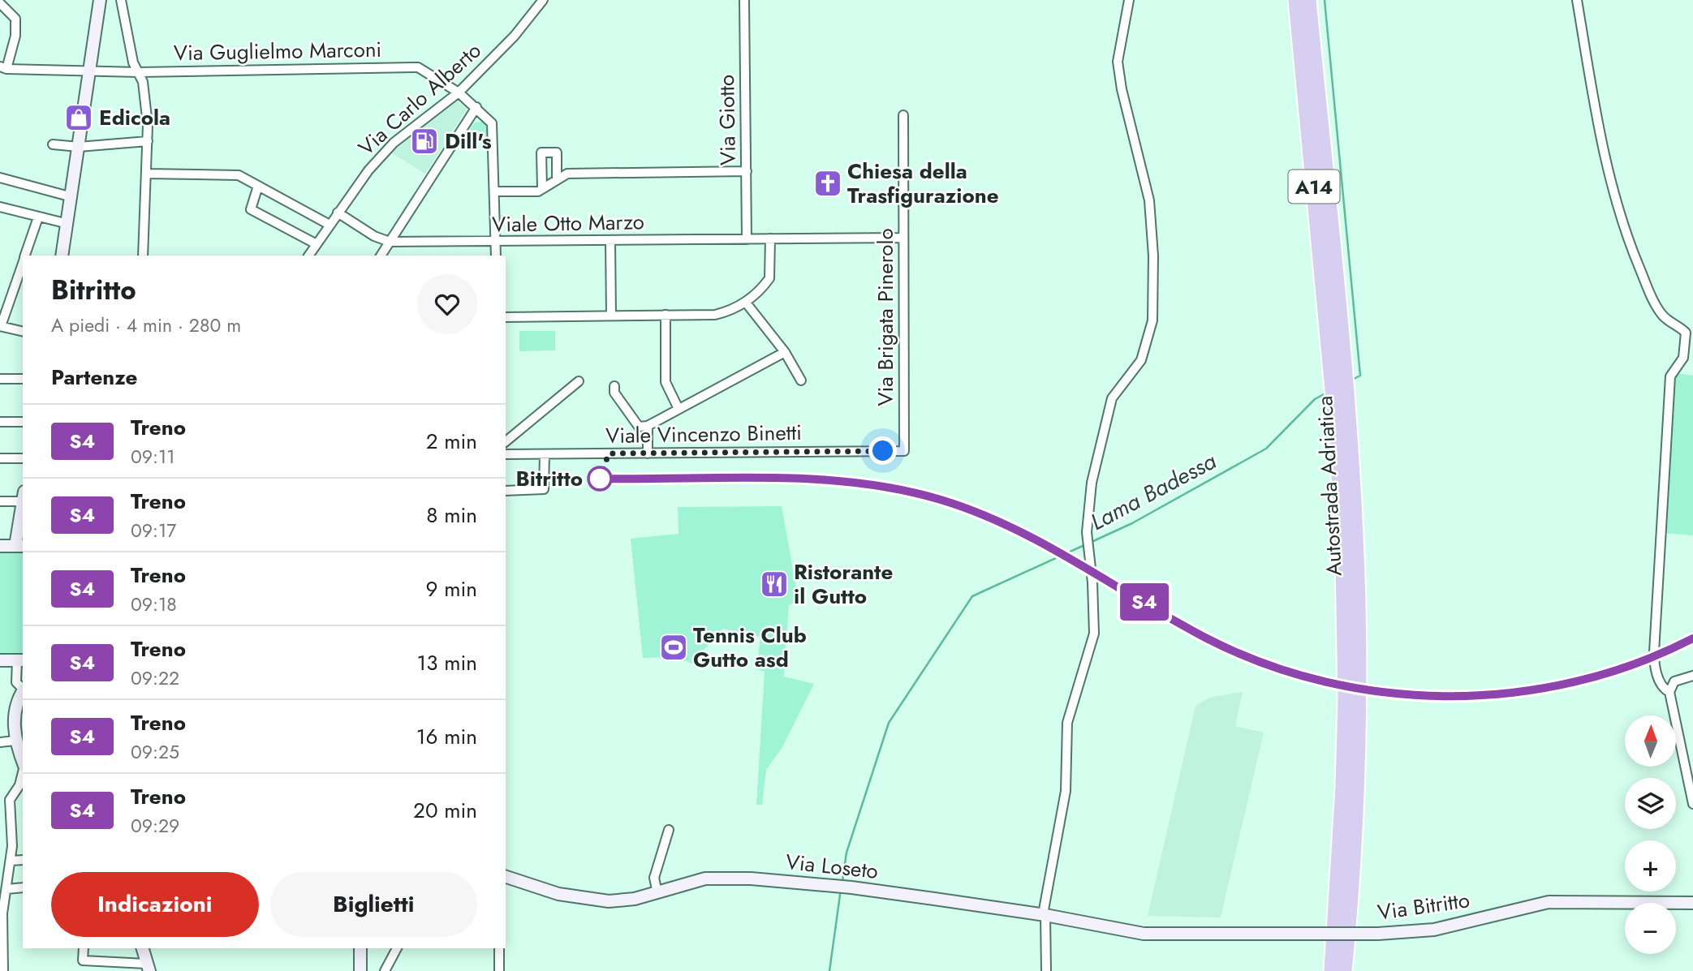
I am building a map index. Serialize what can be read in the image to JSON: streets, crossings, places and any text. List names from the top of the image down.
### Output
{
  "streets": {
    "highway": ["A14", "Autostrada Adriatica"],
    "main road": ["Via Loseto", "Via Bitritto"],
    "street": [
      "Via Guglielmo Marconi",
      "Via Carlo Alberto",
      "Via Giotto",
      "Viale Otto Marzo",
      "Via Brigata Pinerolo",
      "Viale Vincenzo Binetti"
    ]
  },
  "crossings": [
    ["Via Guglielmo Marconi", "Via Carlo Alberto"],
    ["Via Guglielmo Marconi", "Viale Otto Marzo"],
    ["Via Giotto", "Viale Otto Marzo"],
    ["Viale Otto Marzo", "Via Brigata Pinerolo"],
    ["Via Brigata Pinerolo", "Viale Vincenzo Binetti"],
    ["Via Loseto", "Via Bitritto"]
  ],
  "water": ["Lama Badessa"],
  "places": {
    "shop": ["Edicola"],
    "fuel station": ["Dill's"],
    "church": ["Chiesa della Trasfigurazione"],
    "other": ["Bitritto"],
    "restaurant": ["Ristorante il Gutto"],
    "sports": ["Tennis Club Gutto asd"]
  },
  "north": "top",
  "page": {
    "on_map": "S4",
    "heading": [
      ["Bitritto", "A piedi · 4 min · 280 m"],
      "Partenze"
    ],
    "list": [
      {
        "mark": "S4",
        "name": "Treno",
        "note": "09:11",
        "value": "2 min"
      },
      {
        "mark": "S4",
        "name": "Treno",
        "note": "09:17",
        "value": "8 min"
      },
      {
        "mark": "S4",
        "name": "Treno",
        "note": "09:18",
        "value": "9 min"
      },
      {
        "mark": "S4",
        "name": "Treno",
        "note": "09:22",
        "value": "13 min"
      },
      {
        "mark": "S4",
        "name": "Treno",
        "note": "09:25",
        "value": "16 min"
      },
      {
        "mark": "S4",
        "name": "Treno",
        "note": "09:29",
        "value": "20 min"
      }
    ],
    "map_buttons": ["+", "−"],
    "buttons": ["Indicazioni", "Biglietti"]
  }
}
